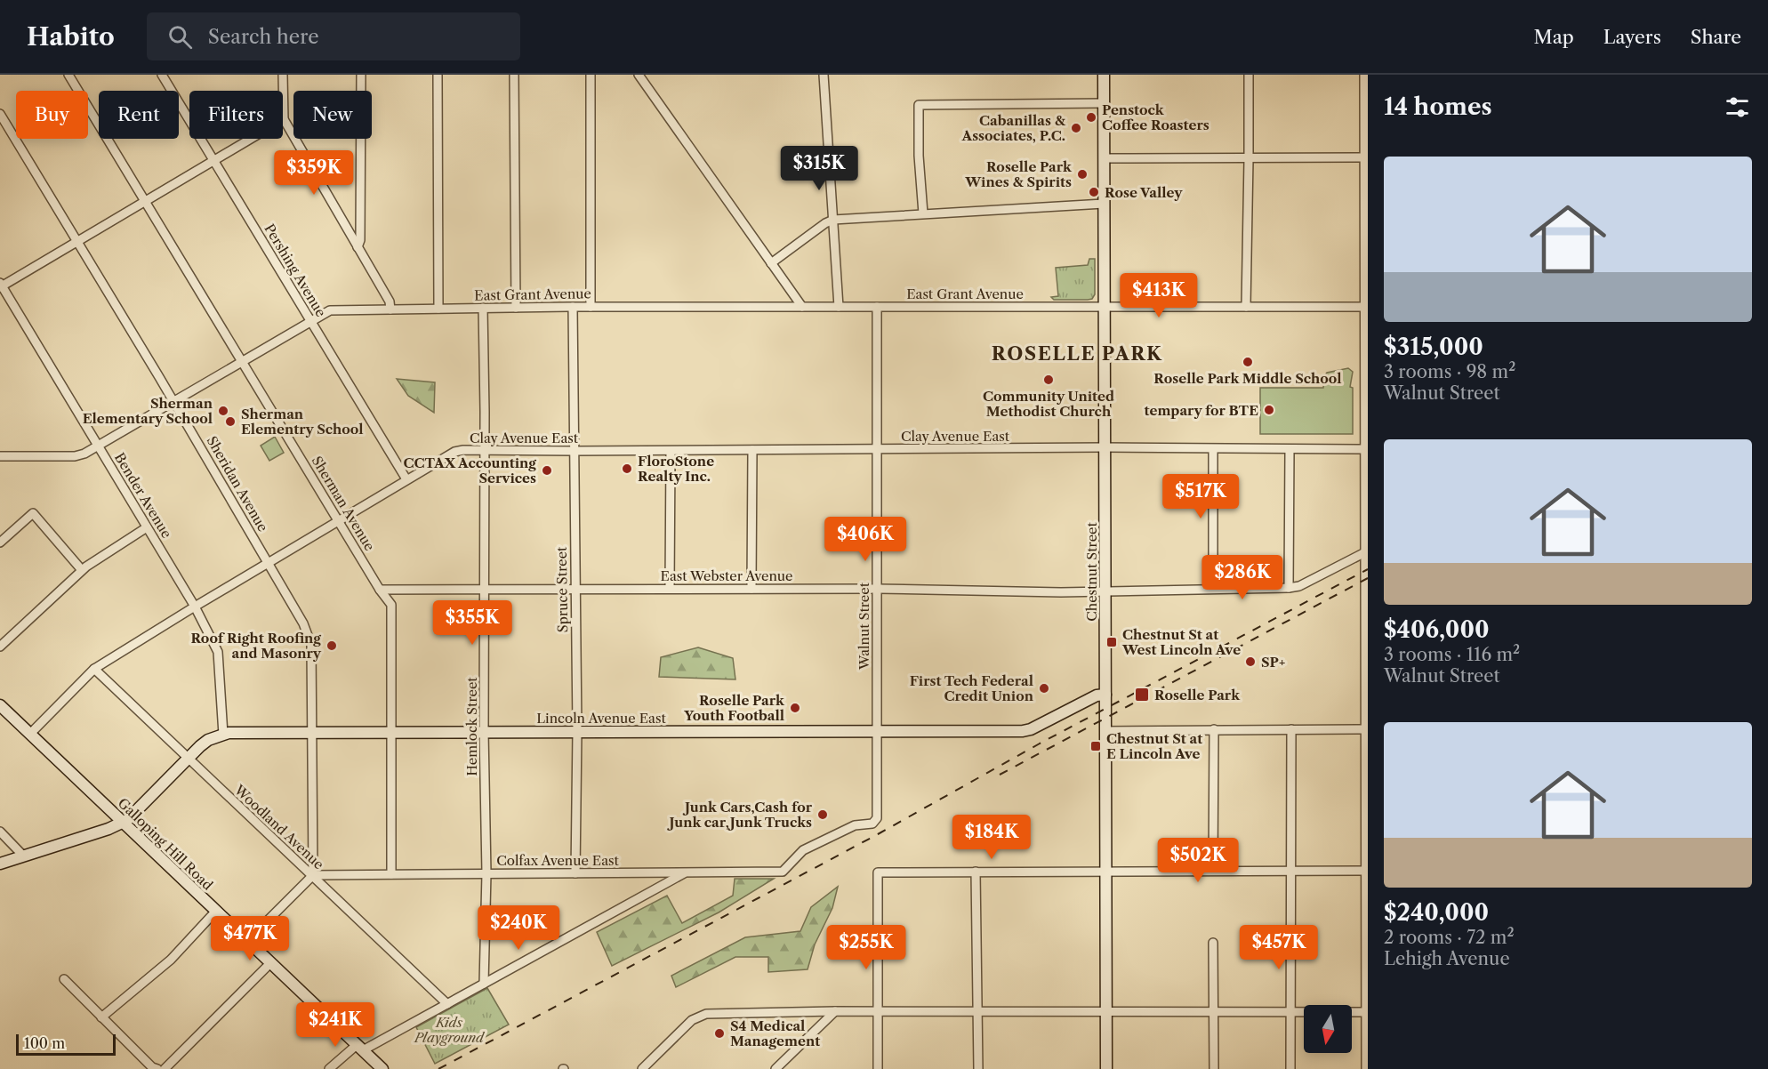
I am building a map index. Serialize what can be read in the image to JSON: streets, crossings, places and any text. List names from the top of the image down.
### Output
{
  "streets": {
    "street": [
      "Pershing Avenue",
      "East Grant Avenue",
      "Clay Avenue East",
      "Sheridan Avenue",
      "Bender Avenue",
      "Sherman Avenue",
      "Chestnut Street",
      "East Webster Avenue",
      "Spruce Street",
      "Walnut Street",
      "Lincoln Avenue East",
      "Hemlock Street",
      "Woodland Avenue",
      "Galloping Hill Road",
      "Colfax Avenue East"
    ]
  },
  "crossings": [
    ["Pershing Avenue", "East Grant Avenue"],
    ["Pershing Avenue", "Clay Avenue East"],
    ["East Grant Avenue", "Sheridan Avenue"],
    ["East Grant Avenue", "Bender Avenue"],
    ["East Grant Avenue", "Sherman Avenue"],
    ["East Grant Avenue", "Chestnut Street"],
    ["East Grant Avenue", "Spruce Street"],
    ["East Grant Avenue", "Walnut Street"],
    ["East Grant Avenue", "Hemlock Street"],
    ["Clay Avenue East", "Sheridan Avenue"],
    ["Clay Avenue East", "Bender Avenue"],
    ["Clay Avenue East", "Sherman Avenue"],
    ["Clay Avenue East", "Chestnut Street"],
    ["Clay Avenue East", "Spruce Street"],
    ["Clay Avenue East", "Walnut Street"],
    ["Clay Avenue East", "Hemlock Street"],
    ["Clay Avenue East", "Woodland Avenue"],
    ["Clay Avenue East", "Galloping Hill Road"],
    ["Sheridan Avenue", "Lincoln Avenue East"],
    ["Sheridan Avenue", "Woodland Avenue"],
    ["Sheridan Avenue", "Colfax Avenue East"],
    ["Bender Avenue", "Lincoln Avenue East"],
    ["Sherman Avenue", "East Webster Avenue"],
    ["Sherman Avenue", "Lincoln Avenue East"],
    ["Sherman Avenue", "Colfax Avenue East"],
    ["Chestnut Street", "East Webster Avenue"],
    ["Chestnut Street", "Lincoln Avenue East"],
    ["East Webster Avenue", "Spruce Street"],
    ["East Webster Avenue", "Walnut Street"],
    ["East Webster Avenue", "Hemlock Street"],
    ["Spruce Street", "Lincoln Avenue East"],
    ["Spruce Street", "Colfax Avenue East"],
    ["Walnut Street", "Lincoln Avenue East"],
    ["Walnut Street", "Colfax Avenue East"],
    ["Lincoln Avenue East", "Hemlock Street"],
    ["Lincoln Avenue East", "Woodland Avenue"],
    ["Lincoln Avenue East", "Galloping Hill Road"],
    ["Hemlock Street", "Colfax Avenue East"],
    ["Woodland Avenue", "Colfax Avenue East"]
  ],
  "districts": ["ROSELLE PARK"],
  "parks": ["Kids Playground"],
  "places": {
    "other": [
      "Penstock Coffee Roasters",
      "Cabanillas & Associates, P.C.",
      "Roselle Park Wines & Spirits",
      "Rose Valley",
      "Roselle Park Middle School",
      "Community United Methodist Church",
      "tempary for BTE",
      "Sherman Elementary School",
      "Sherman Elementry School",
      "FloroStone Realty Inc.",
      "CCTAX Accounting Services",
      "Roof Right Roofing and Masonry",
      "SP+",
      "First Tech Federal Credit Union",
      "Roselle Park Youth Football",
      "Junk Cars,Cash for Junk car,Junk Trucks",
      "S4 Medical Management"
    ],
    "transit": ["Chestnut St at West Lincoln Ave", "Roselle Park", "Chestnut St at E Lincoln Ave"]
  },
  "scale_bar": "100 m",
  "north": "bottom",
  "page": {
    "header": "Habito",
    "search": "Search here",
    "nav": ["Map", "Layers", "Share"],
    "heading": "14 homes",
    "chip": [
      "Buy",
      "Rent",
      "Filters",
      "New"
    ],
    "list": [
      {
        "name": "$315,000",
        "note": "3 rooms · 98 m² · Walnut Street"
      },
      {
        "name": "$406,000",
        "note": "3 rooms · 116 m² · Walnut Street"
      },
      {
        "name": "$240,000",
        "note": "2 rooms · 72 m² · Lehigh Avenue"
      }
    ],
    "price": [
      "$315K",
      "$359K",
      "$413K",
      "$517K",
      "$406K",
      "$286K",
      "$355K",
      "$184K",
      "$502K",
      "$240K",
      "$477K",
      "$255K",
      "$457K",
      "$241K"
    ],
    "scale": "100 m"
  }
}
